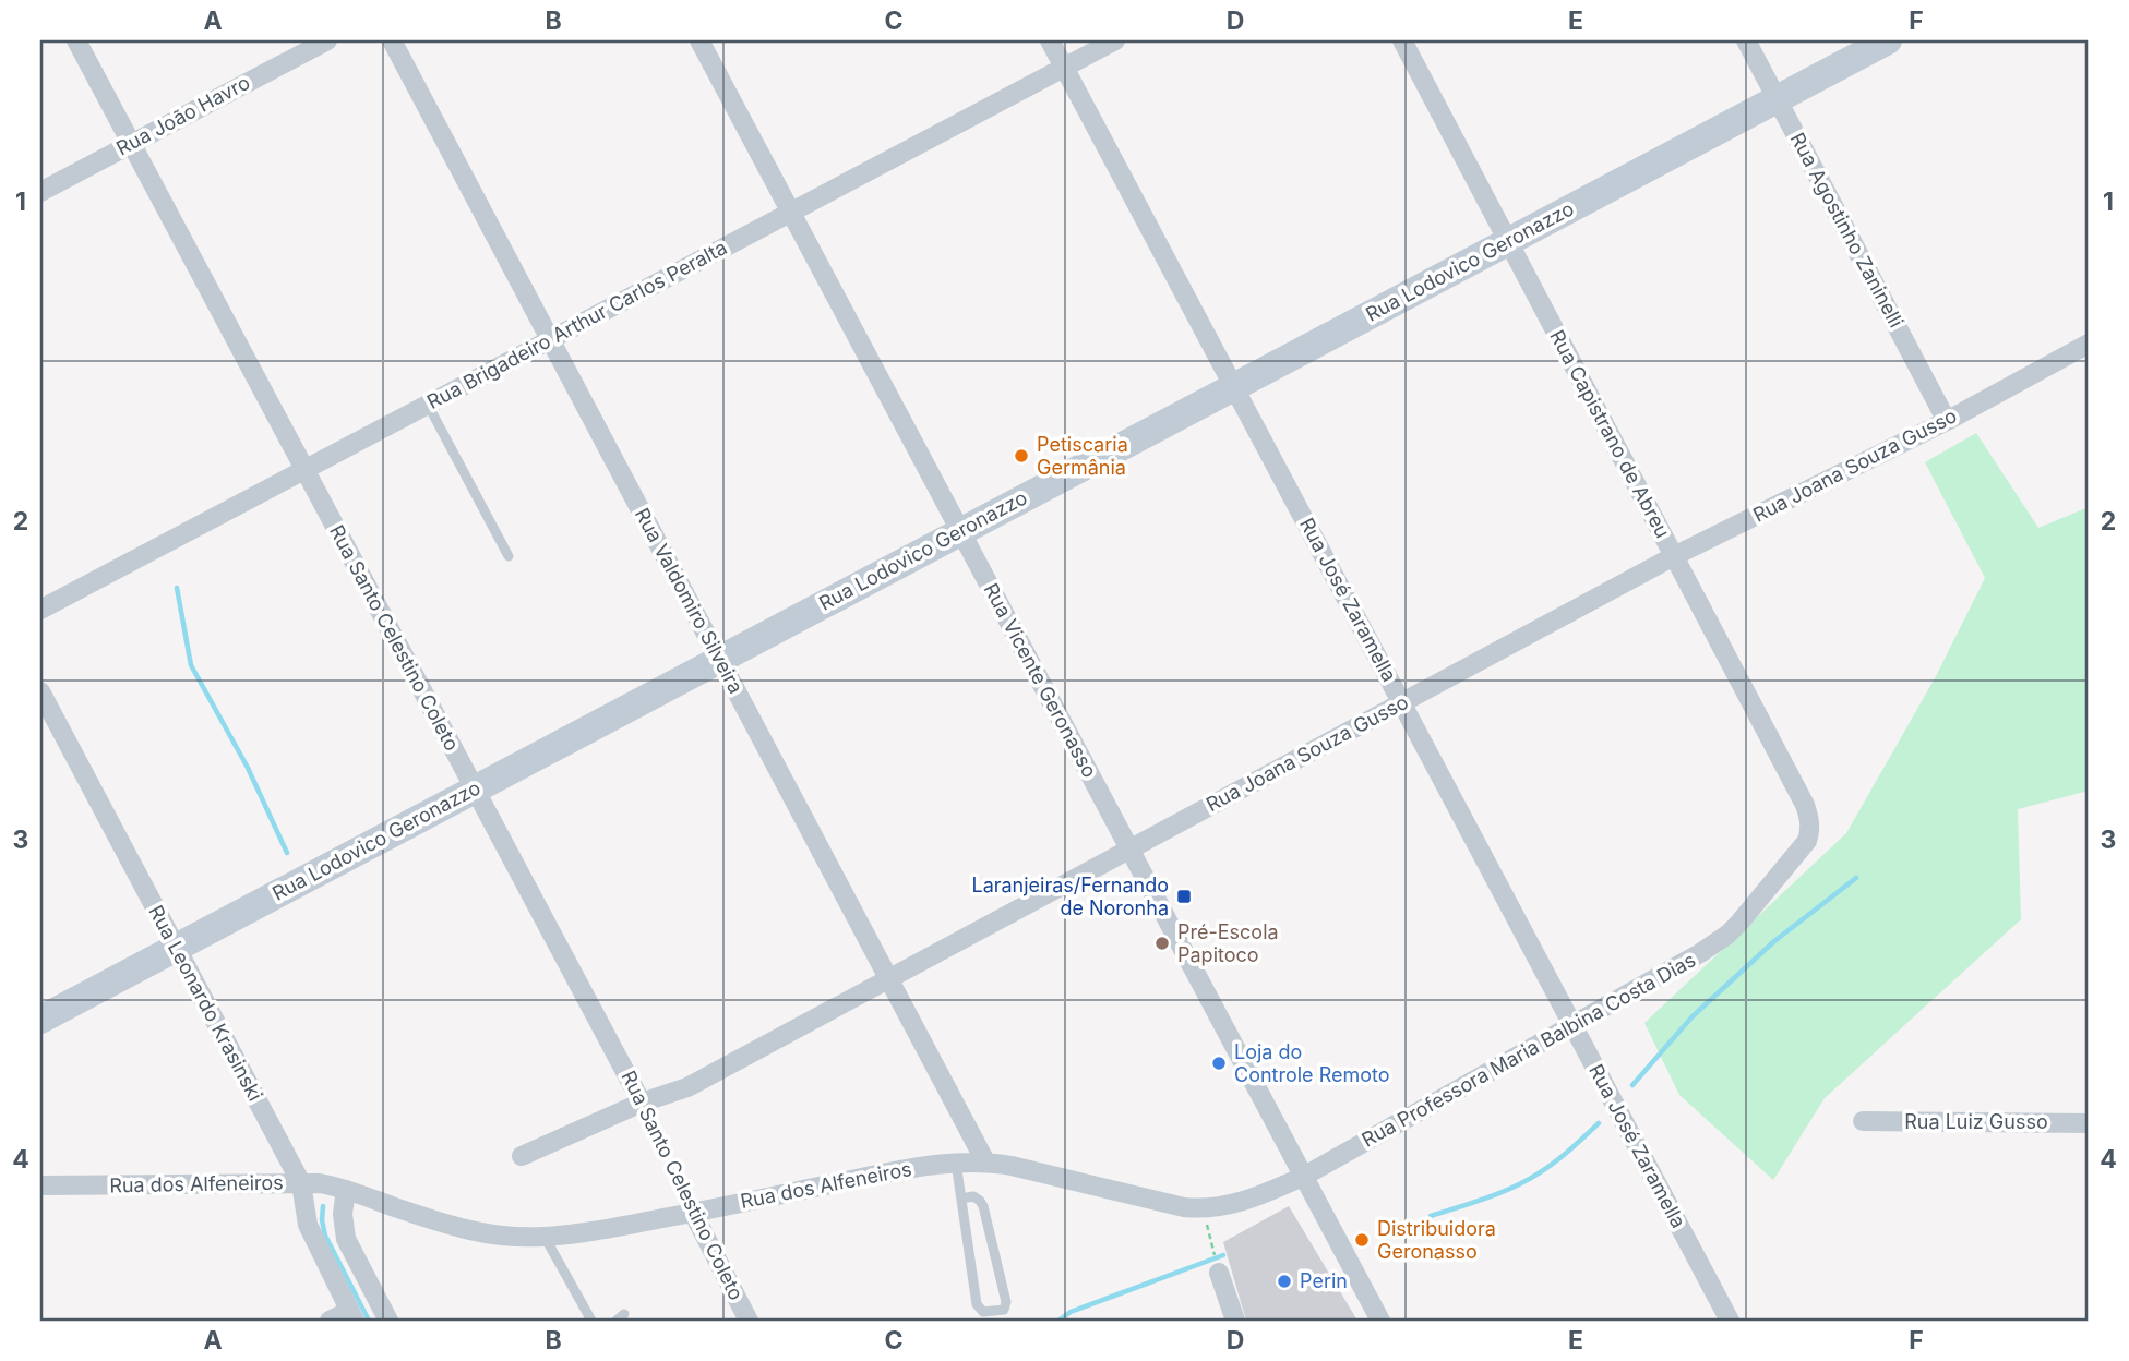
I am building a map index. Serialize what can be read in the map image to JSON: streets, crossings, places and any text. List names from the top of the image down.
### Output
{
  "streets": {
    "main road": ["Rua Lodovico Geronazzo"],
    "street": [
      "Rua João Havro",
      "Rua Agostinho Zaninelli",
      "Rua Brigadeiro Arthur Carlos Peralta",
      "Rua Capistrano de Abreu",
      "Rua Joana Souza Gusso",
      "Rua José Zaramella",
      "Rua Valdomiro Silveira",
      "Rua Santo Celestino Coleto",
      "Rua Vicente Geronasso",
      "Rua Leonardo Krasinski",
      "Rua Professora Maria Balbina Costa Dias",
      "Rua Luiz Gusso",
      "Rua dos Alfeneiros"
    ]
  },
  "crossings": [
    ["Rua João Havro", "Rua Santo Celestino Coleto"],
    ["Rua Agostinho Zaninelli", "Rua Lodovico Geronazzo"],
    ["Rua Agostinho Zaninelli", "Rua Joana Souza Gusso"],
    ["Rua Lodovico Geronazzo", "Rua Capistrano de Abreu"],
    ["Rua Lodovico Geronazzo", "Rua José Zaramella"],
    ["Rua Lodovico Geronazzo", "Rua Valdomiro Silveira"],
    ["Rua Lodovico Geronazzo", "Rua Santo Celestino Coleto"],
    ["Rua Lodovico Geronazzo", "Rua Vicente Geronasso"],
    ["Rua Lodovico Geronazzo", "Rua Leonardo Krasinski"],
    ["Rua Brigadeiro Arthur Carlos Peralta", "Rua José Zaramella"],
    ["Rua Brigadeiro Arthur Carlos Peralta", "Rua Valdomiro Silveira"],
    ["Rua Brigadeiro Arthur Carlos Peralta", "Rua Santo Celestino Coleto"],
    ["Rua Brigadeiro Arthur Carlos Peralta", "Rua Vicente Geronasso"],
    ["Rua Capistrano de Abreu", "Rua Joana Souza Gusso"],
    ["Rua Capistrano de Abreu", "Rua Professora Maria Balbina Costa Dias"],
    ["Rua Joana Souza Gusso", "Rua José Zaramella"],
    ["Rua Joana Souza Gusso", "Rua Valdomiro Silveira"],
    ["Rua Joana Souza Gusso", "Rua Santo Celestino Coleto"],
    ["Rua Joana Souza Gusso", "Rua Vicente Geronasso"],
    ["Rua José Zaramella", "Rua Professora Maria Balbina Costa Dias"],
    ["Rua Valdomiro Silveira", "Rua dos Alfeneiros"],
    ["Rua Santo Celestino Coleto", "Rua dos Alfeneiros"],
    ["Rua Vicente Geronasso", "Rua Professora Maria Balbina Costa Dias"],
    ["Rua Leonardo Krasinski", "Rua dos Alfeneiros"],
    ["Rua Professora Maria Balbina Costa Dias", "Rua dos Alfeneiros"]
  ],
  "places": {
    "other": [
      "Petiscaria Germânia",
      "Pré-Escola Papitoco",
      "Loja do Controle Remoto",
      "Distribuidora Geronasso",
      "Perin"
    ],
    "transit": ["Laranjeiras/Fernando de Noronha"]
  },
  "grid": {
    "columns": [
      "A",
      "B",
      "C",
      "D",
      "E",
      "F"
    ],
    "rows": [
      "1",
      "2",
      "3",
      "4"
    ]
  }
}
